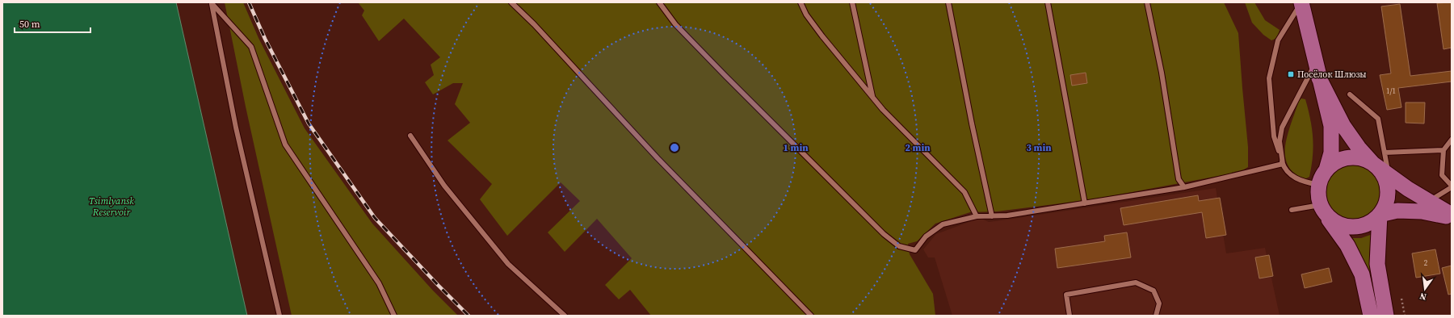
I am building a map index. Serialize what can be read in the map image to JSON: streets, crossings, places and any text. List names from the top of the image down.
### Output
{
  "water": ["Tsimlyansk Reservoir"],
  "places": {
    "transit": ["Посёлок Шлюзы"]
  },
  "house_numbers": ["1/1", "2"],
  "scale_bar": "50 m",
  "north": "bottom",
  "rings": ["1 min", "2 min", "3 min"]
}
